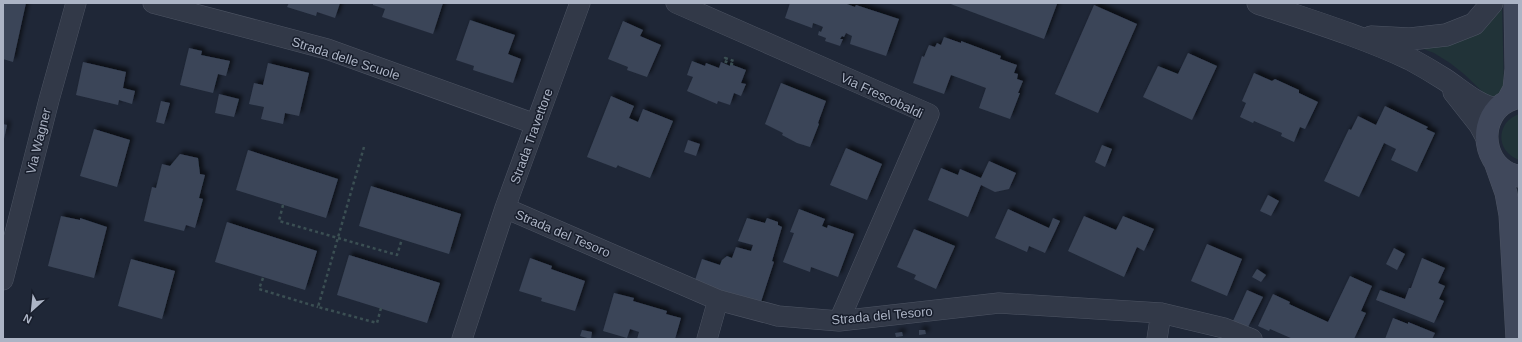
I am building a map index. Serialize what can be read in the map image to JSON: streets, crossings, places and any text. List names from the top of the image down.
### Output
{
  "streets": {
    "street": [
      "Strada delle Scuole",
      "Via Frescobaldi",
      "Strada Travettore",
      "Via Wagner",
      "Strada del Tesoro"
    ]
  },
  "crossings": [
    ["Strada delle Scuole", "Strada Travettore"],
    ["Via Frescobaldi", "Strada del Tesoro"],
    ["Strada Travettore", "Strada del Tesoro"]
  ],
  "north": "bottom left"
}
